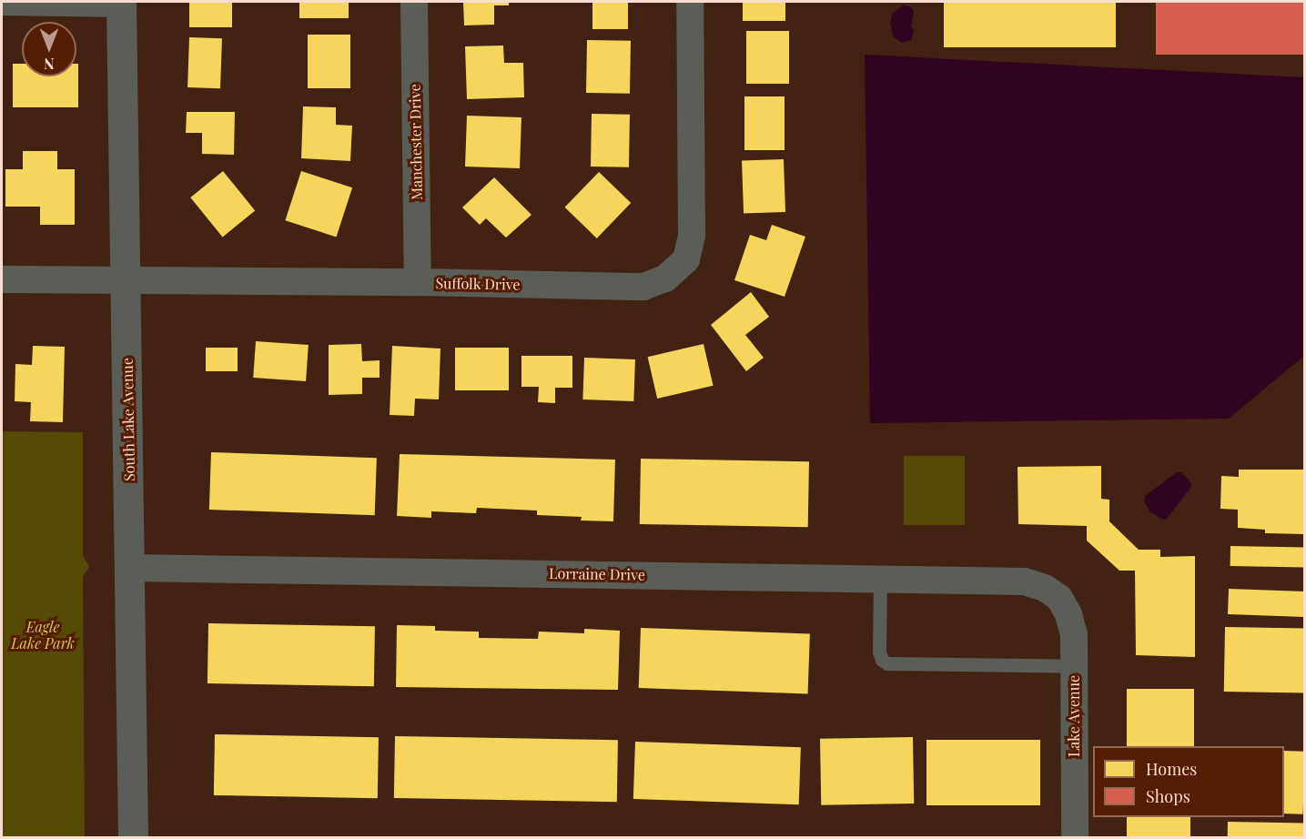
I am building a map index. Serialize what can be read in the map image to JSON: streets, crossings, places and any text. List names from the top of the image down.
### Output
{
  "streets": {
    "street": [
      "Manchester Drive",
      "Suffolk Drive",
      "South Lake Avenue",
      "Lorraine Drive",
      "Lake Avenue"
    ]
  },
  "crossings": [
    ["Manchester Drive", "Suffolk Drive"],
    ["Suffolk Drive", "South Lake Avenue"],
    ["South Lake Avenue", "Lorraine Drive"],
    ["Lorraine Drive", "Lake Avenue"]
  ],
  "parks": ["Eagle Lake Park"],
  "legend": ["Homes", "Shops"],
  "north": "bottom"
}
